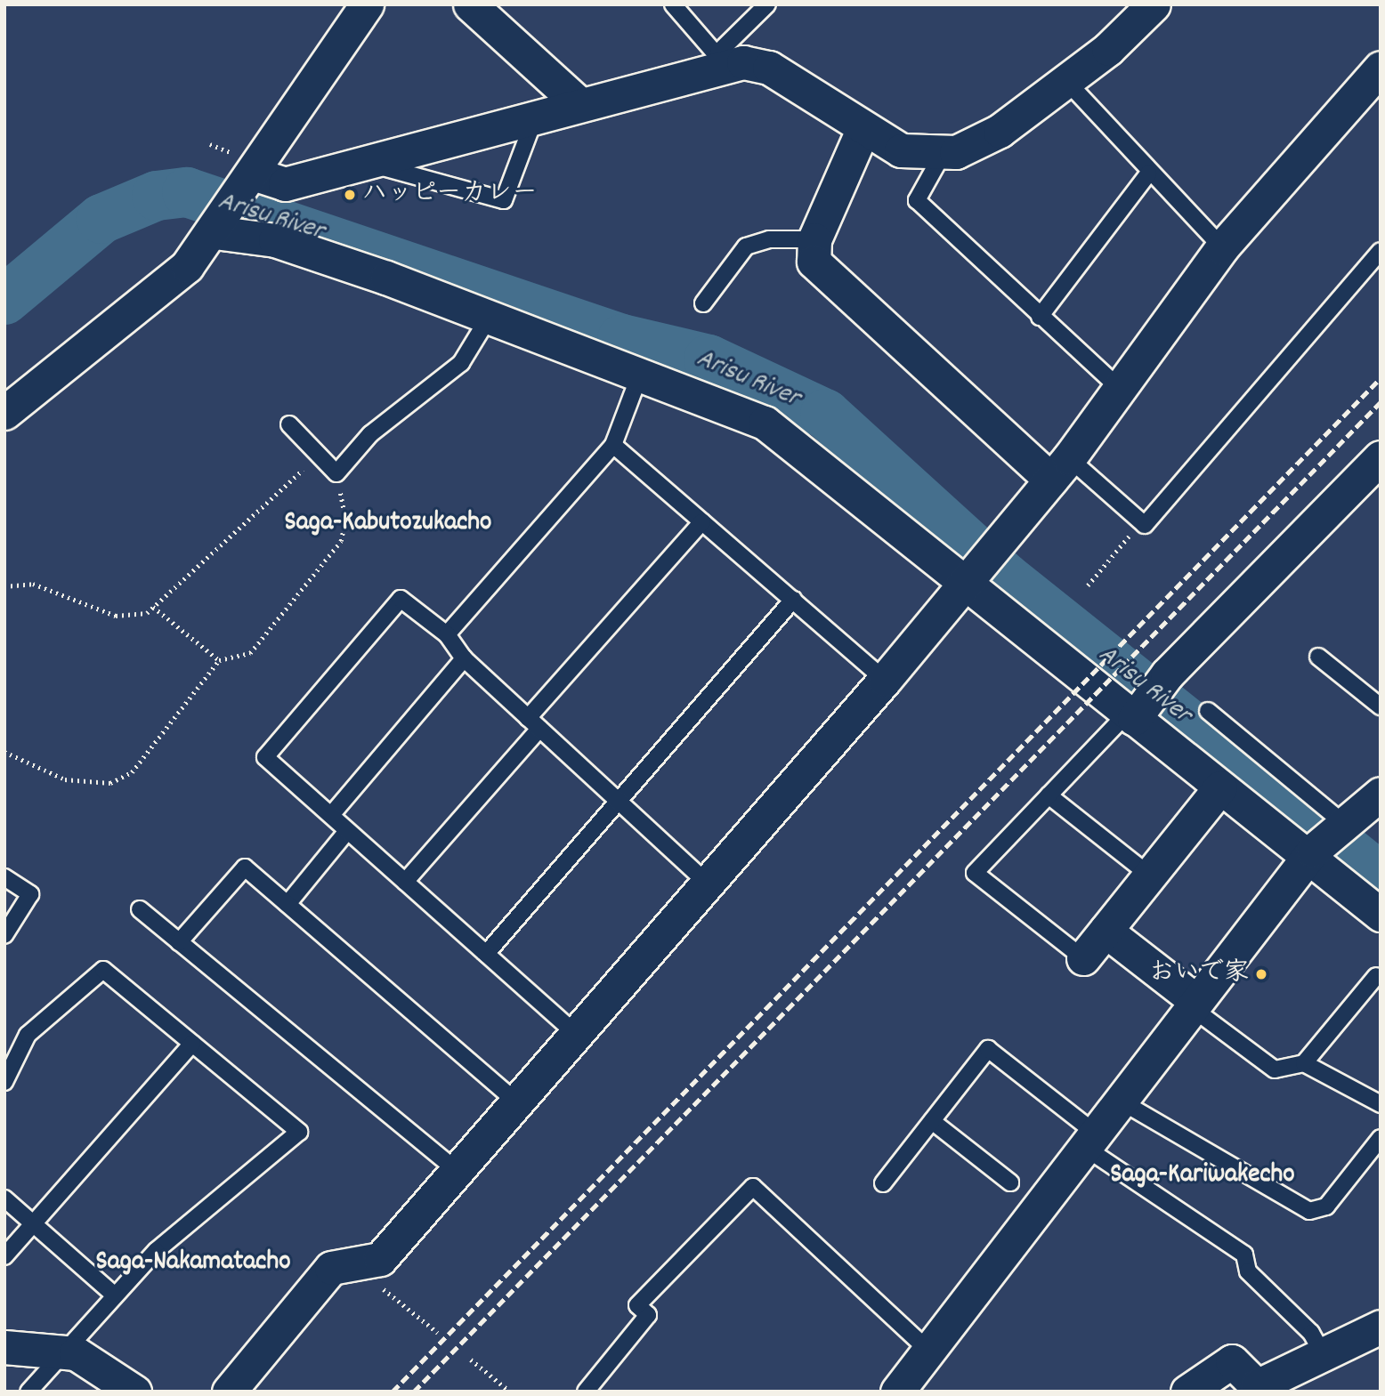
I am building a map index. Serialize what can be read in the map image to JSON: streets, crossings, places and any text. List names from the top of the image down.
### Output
{
  "districts": ["Saga-Kabutozukacho", "Saga-Kariwakecho", "Saga-Nakamatacho"],
  "water": ["Arisu River"],
  "places": ["ハッピーカレー", "おいで家"]
}
